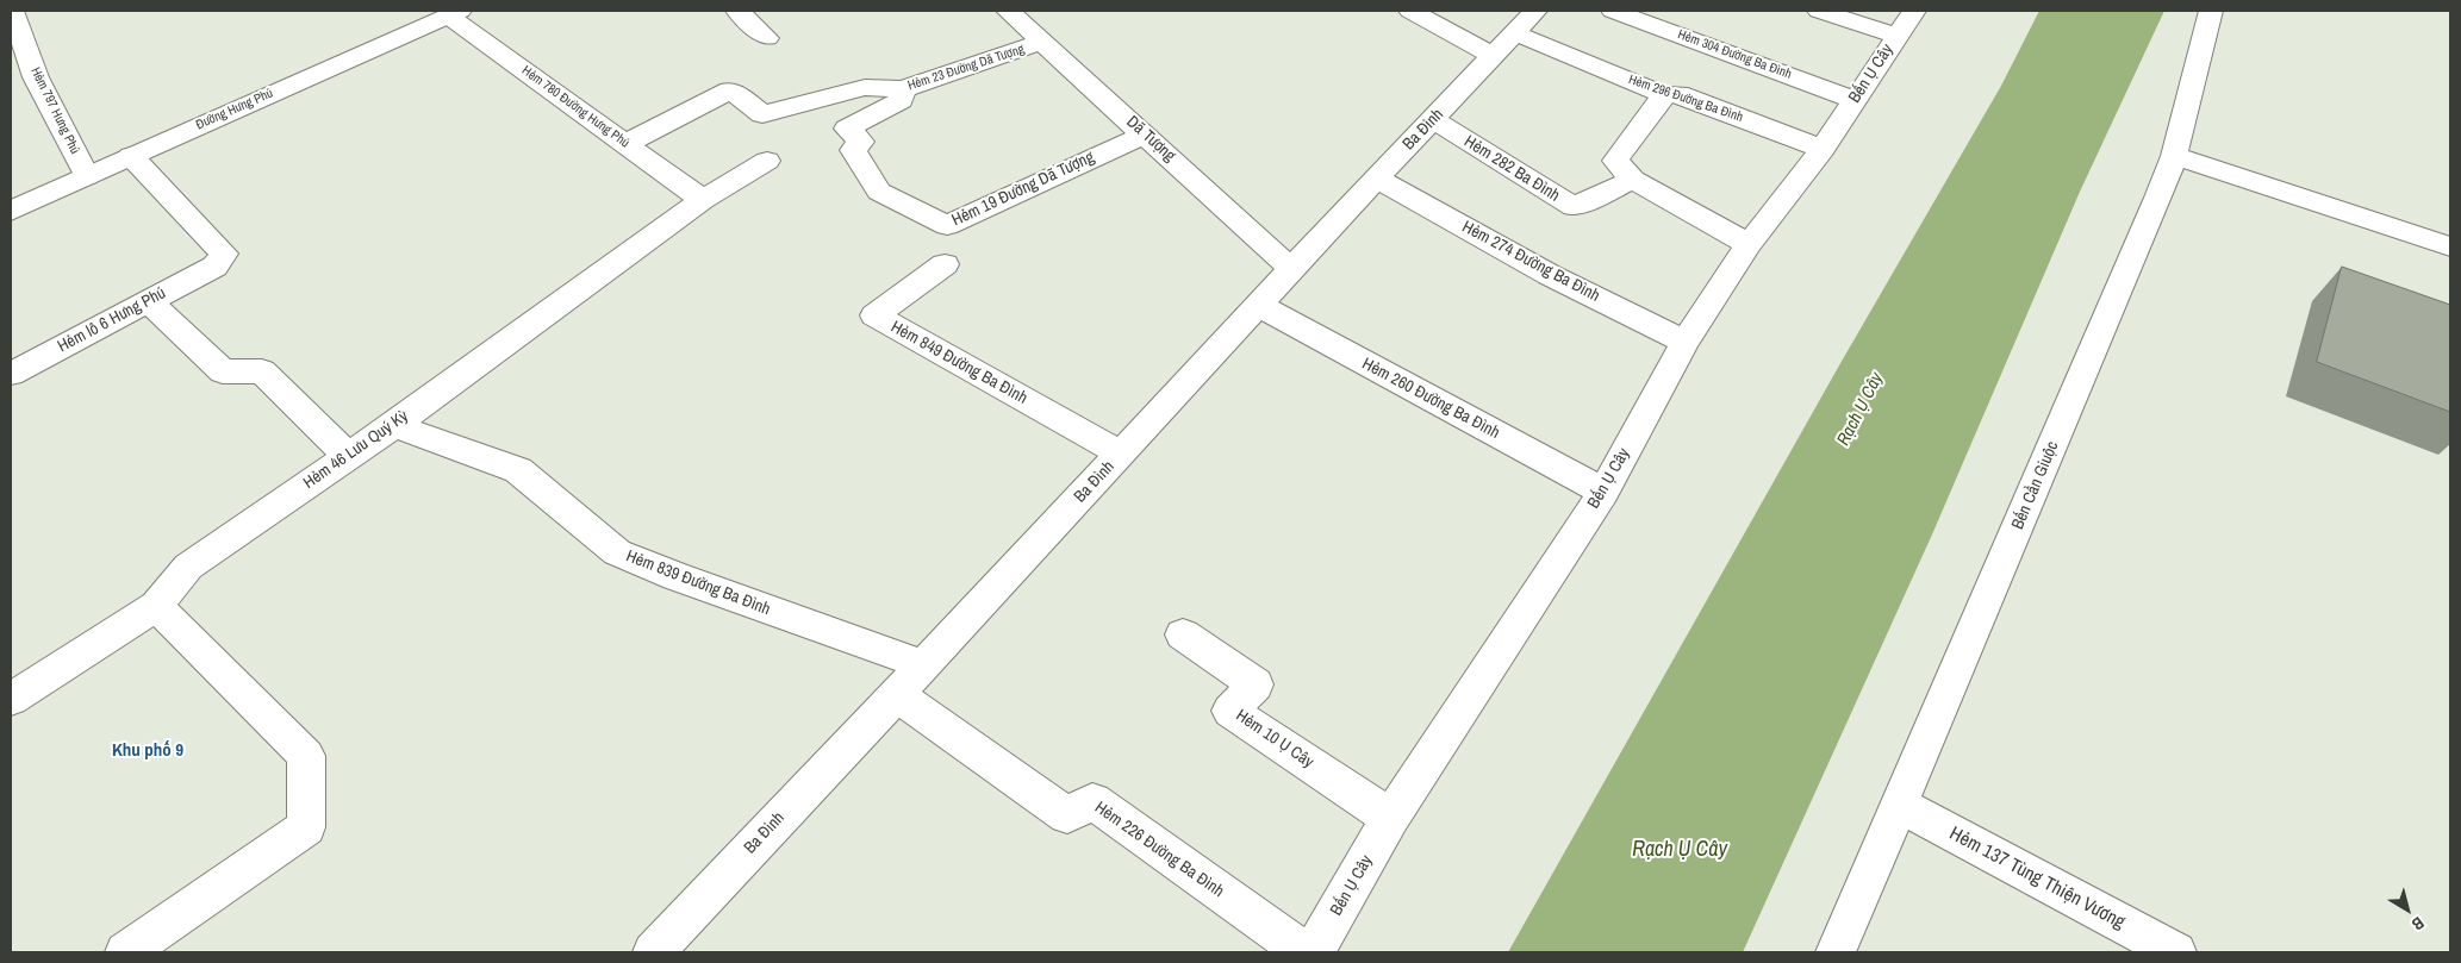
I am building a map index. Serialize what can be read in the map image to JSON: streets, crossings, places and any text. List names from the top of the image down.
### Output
{
  "streets": {
    "street": [
      "Hẻm 304 Đường Ba Đình",
      "Hẻm 23 Đường Dã Tượng",
      "Bến Ụ Cây",
      "Hẻm 296 Đường Ba Đình",
      "Hẻm 780 Đường Hưng Phú",
      "Đường Hưng Phú",
      "Hẻm 797 Hưng Phú",
      "Ba Đình",
      "Dã Tượng",
      "Hẻm 282 Ba Đình",
      "Hẻm 19 Đường Dã Tượng",
      "Hẻm 274 Đường Ba Đình",
      "Hẻm lô 6 Hưng Phú",
      "Hẻm 849 Đường Ba Đình",
      "Hẻm 260 Đường Ba Đình",
      "Hẻm 46 Lưu Quý Kỳ",
      "Bến Cần Giuộc",
      "Hẻm 839 Đường Ba Đình",
      "Hẻm 10 Ụ Cây",
      "Hẻm 226 Đường Ba Đình",
      "Hẻm 137 Tùng Thiện Vương"
    ]
  },
  "crossings": [
    ["Hẻm 304 Đường Ba Đình", "Bến Ụ Cây"],
    ["Hẻm 23 Đường Dã Tượng", "Hẻm 780 Đường Hưng Phú"],
    ["Hẻm 23 Đường Dã Tượng", "Dã Tượng"],
    ["Hẻm 23 Đường Dã Tượng", "Hẻm 19 Đường Dã Tượng"],
    ["Bến Ụ Cây", "Hẻm 296 Đường Ba Đình"],
    ["Bến Ụ Cây", "Hẻm 274 Đường Ba Đình"],
    ["Bến Ụ Cây", "Hẻm 260 Đường Ba Đình"],
    ["Bến Ụ Cây", "Hẻm 10 Ụ Cây"],
    ["Hẻm 296 Đường Ba Đình", "Ba Đình"],
    ["Hẻm 780 Đường Hưng Phú", "Đường Hưng Phú"],
    ["Hẻm 780 Đường Hưng Phú", "Hẻm 46 Lưu Quý Kỳ"],
    ["Đường Hưng Phú", "Hẻm 797 Hưng Phú"],
    ["Đường Hưng Phú", "Hẻm lô 6 Hưng Phú"],
    ["Ba Đình", "Dã Tượng"],
    ["Ba Đình", "Hẻm 282 Ba Đình"],
    ["Ba Đình", "Hẻm 274 Đường Ba Đình"],
    ["Ba Đình", "Hẻm 849 Đường Ba Đình"],
    ["Ba Đình", "Hẻm 260 Đường Ba Đình"],
    ["Ba Đình", "Hẻm 839 Đường Ba Đình"],
    ["Ba Đình", "Hẻm 226 Đường Ba Đình"],
    ["Dã Tượng", "Hẻm 19 Đường Dã Tượng"],
    ["Hẻm 46 Lưu Quý Kỳ", "Hẻm 839 Đường Ba Đình"],
    ["Bến Cần Giuộc", "Hẻm 137 Tùng Thiện Vương"]
  ],
  "districts": ["Khu phố 9"],
  "water": ["Rạch Ụ Cây"],
  "north": "bottom right"
}
